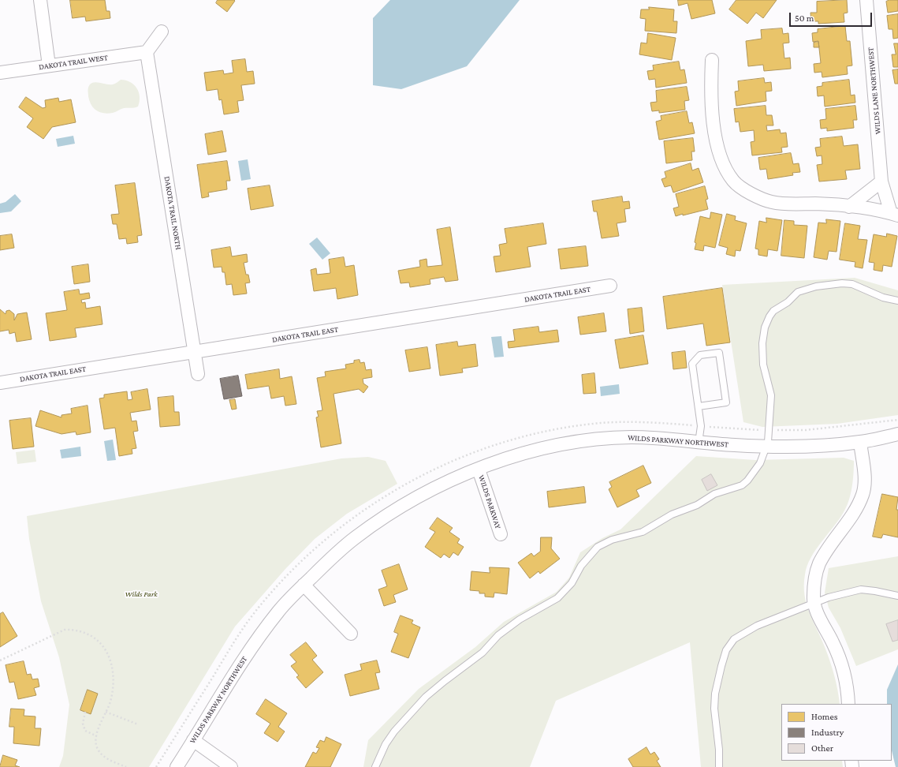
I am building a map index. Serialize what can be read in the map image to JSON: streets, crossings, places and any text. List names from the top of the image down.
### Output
{
  "streets": {
    "street": [
      "DAKOTA TRAIL WEST",
      "WILDS LANE NORTHWEST",
      "DAKOTA TRAIL NORTH",
      "DAKOTA TRAIL EAST",
      "WILDS PARKWAY NORTHWEST",
      "WILDS PARKWAY"
    ]
  },
  "crossings": [
    ["DAKOTA TRAIL WEST", "DAKOTA TRAIL NORTH"],
    ["DAKOTA TRAIL NORTH", "DAKOTA TRAIL EAST"],
    ["WILDS PARKWAY NORTHWEST", "WILDS PARKWAY"]
  ],
  "parks": ["Wilds Park"],
  "legend": ["Homes", "Industry", "Other"],
  "scale_bar": "50 m"
}
